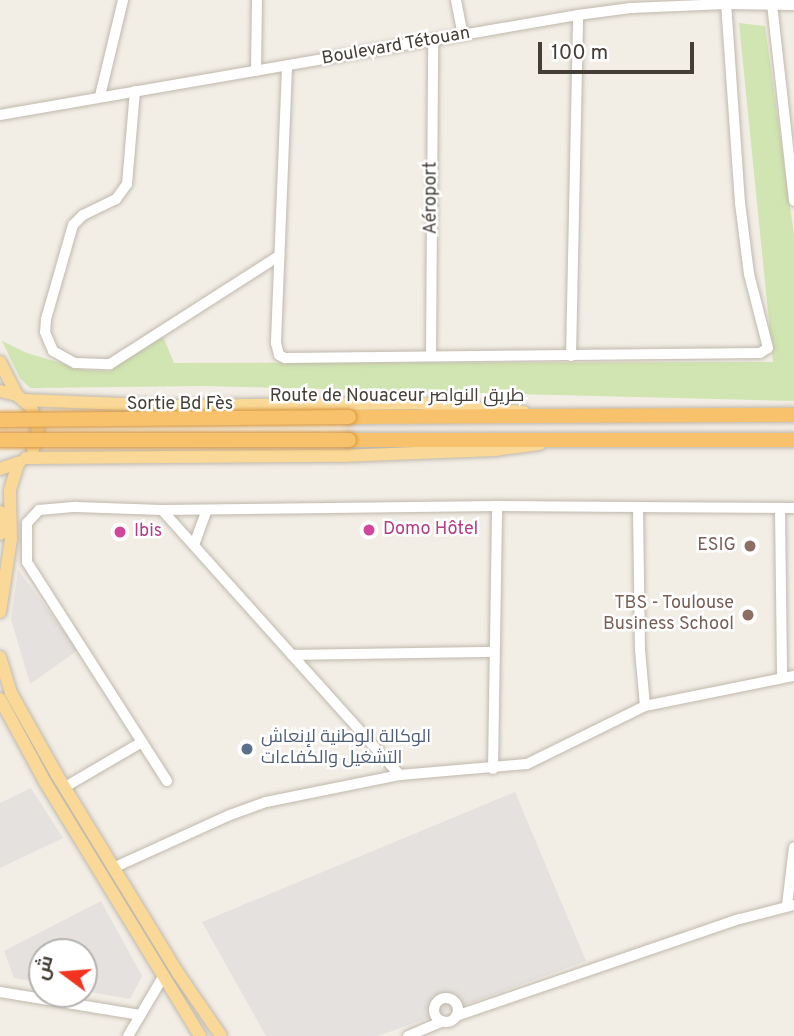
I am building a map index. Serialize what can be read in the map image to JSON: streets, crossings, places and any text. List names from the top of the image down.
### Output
{
  "streets": {
    "highway": ["Route de Nouaceur طريق النواصر"],
    "main road": ["Sortie Bd Fès"],
    "street": ["Boulevard Tétouan", "Aéroport"]
  },
  "crossings": [
    ["Boulevard Tétouan", "Aéroport"],
    ["Route de Nouaceur طريق النواصر", "Sortie Bd Fès"]
  ],
  "places": [
    "Domo Hôtel",
    "Ibis",
    "ESIG",
    "TBS - Toulouse Business School",
    "الوكالة الوطنية لإنعاش التشغيل والكفاءات"
  ],
  "scale_bar": "100 m",
  "north": "left"
}
